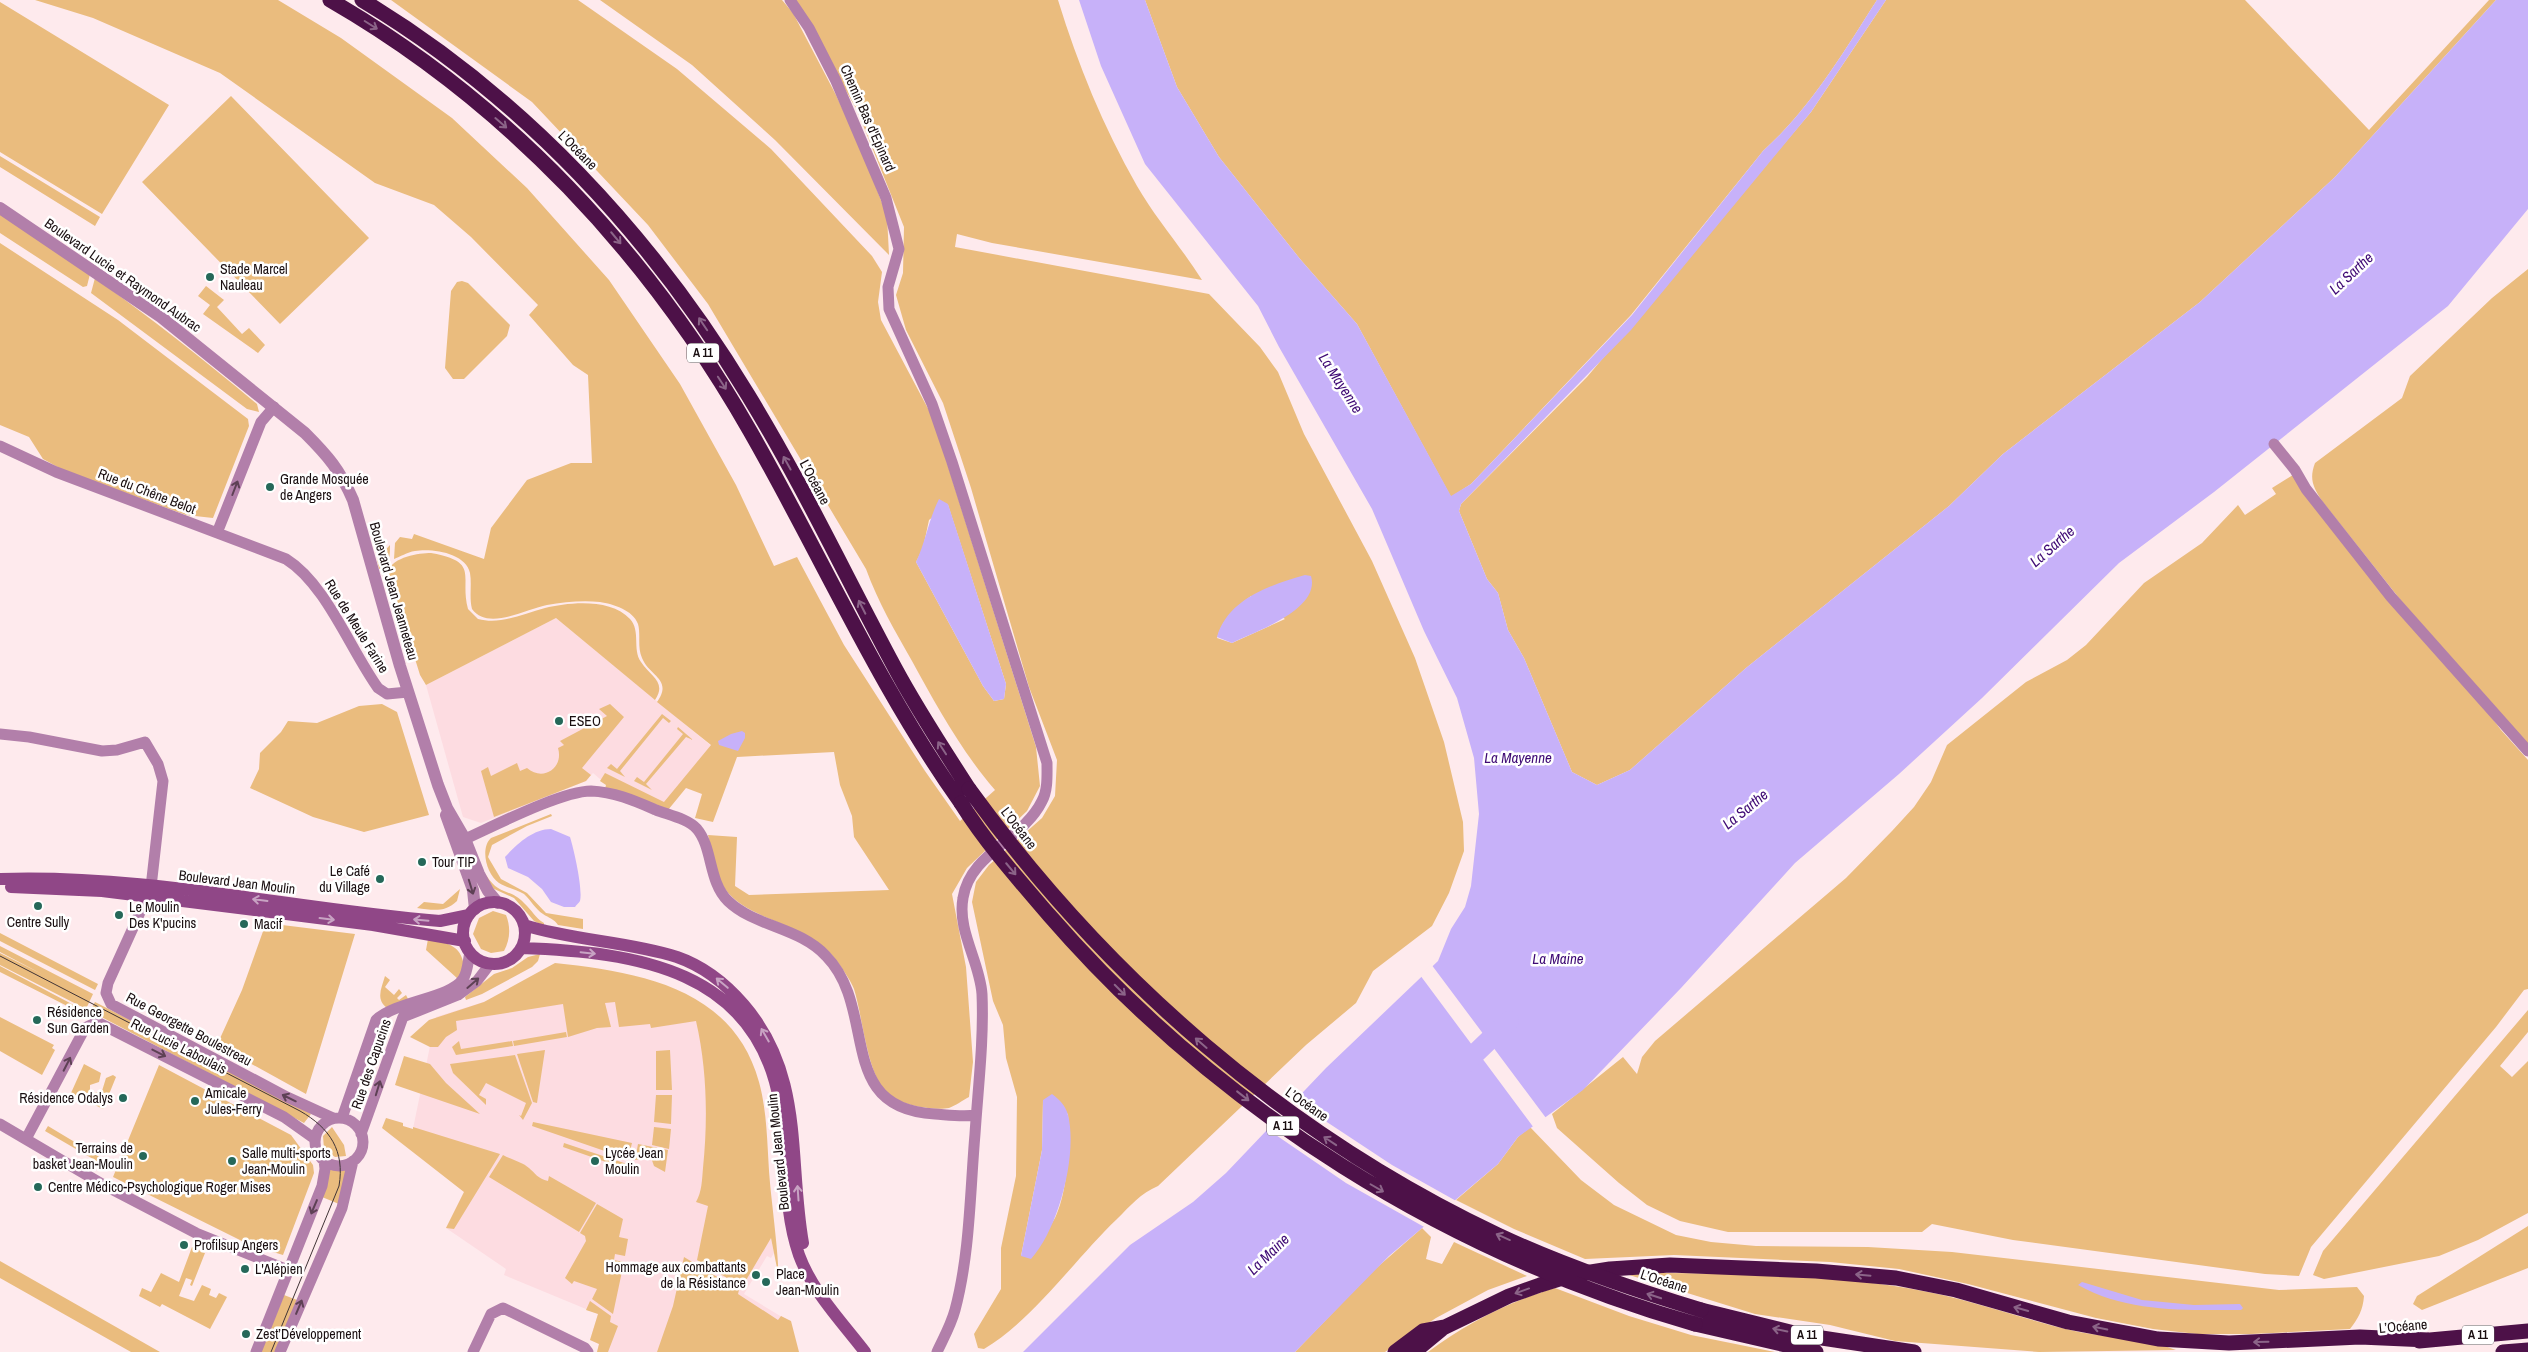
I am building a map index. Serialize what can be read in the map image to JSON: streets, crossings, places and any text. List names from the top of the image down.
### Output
{
  "streets": {
    "highway": ["L’Océane", "A 11"],
    "main road": ["Boulevard Jean Moulin"],
    "street": [
      "Chemin Bas d'Epinard",
      "Boulevard Lucie et Raymond Aubrac",
      "Rue du Chêne Belot",
      "Boulevard Jean Jeanneteau",
      "Rue de Meule Farine",
      "Rue Georgette Boulestreau",
      "Rue Lucie Laboulais",
      "Rue des Capucins"
    ]
  },
  "crossings": [
    ["Boulevard Lucie et Raymond Aubrac", "Boulevard Jean Jeanneteau"],
    ["Rue du Chêne Belot", "Rue de Meule Farine"],
    ["Boulevard Jean Jeanneteau", "Rue de Meule Farine"],
    ["Boulevard Jean Jeanneteau", "Boulevard Jean Moulin"],
    ["Boulevard Jean Jeanneteau", "Rue des Capucins"],
    ["Boulevard Jean Moulin", "Rue Georgette Boulestreau"],
    ["Boulevard Jean Moulin", "Rue des Capucins"],
    ["Rue Georgette Boulestreau", "Rue Lucie Laboulais"],
    ["Rue Georgette Boulestreau", "Rue des Capucins"],
    ["Rue Lucie Laboulais", "Rue des Capucins"]
  ],
  "water": ["La Sarthe", "La Mayenne", "La Maine"],
  "places": [
    "Stade Marcel Nauleau",
    "Grande Mosquée de Angers",
    "ESEO",
    "Tour TIP",
    "Le Café du Village",
    "Centre Sully",
    "Le Moulin Des K'pucins",
    "Macif",
    "Résidence Sun Garden",
    "Résidence Odalys",
    "Amicale Jules-Ferry",
    "Terrains de basket Jean-Moulin",
    "Salle multi-sports Jean-Moulin",
    "Lycée Jean Moulin",
    "Centre Médico-Psychologique Roger Mises",
    "Profilsup Angers",
    "L'Alépien",
    "Hommage aux combattants de la Résistance",
    "Place Jean-Moulin",
    "Zest’Développement"
  ]
}
